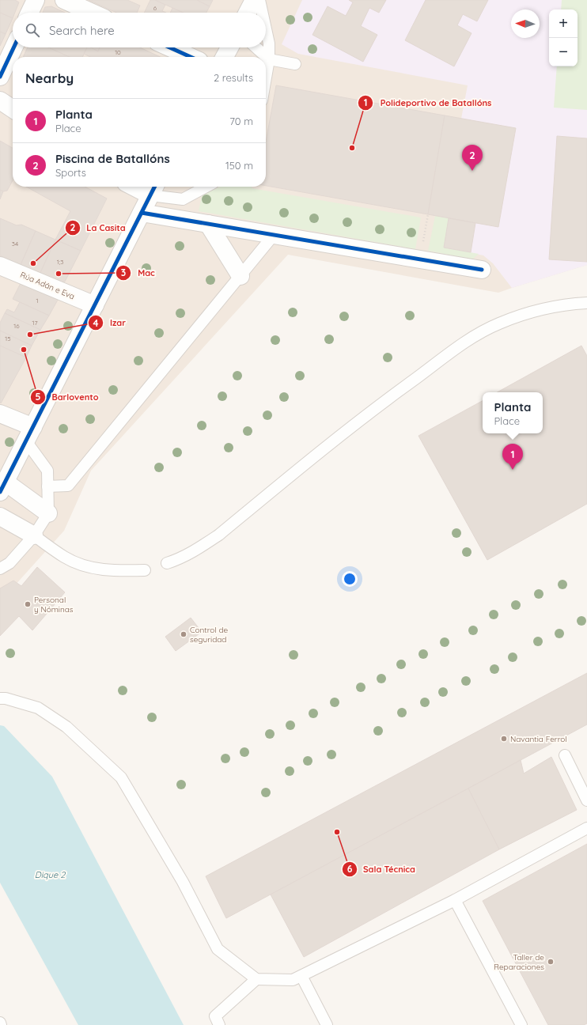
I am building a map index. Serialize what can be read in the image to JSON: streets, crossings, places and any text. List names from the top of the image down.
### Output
{
  "streets": {
    "street": ["Rúa Adán e Eva"]
  },
  "water": ["Dique 2"],
  "places": [
    "Polideportivo de Batallóns",
    "La Casita",
    "Mac",
    "Izar",
    "Barlovento",
    "Personal y Nóminas",
    "Control de seguridad",
    "Navantia Ferrol",
    "Sala Técnica",
    "Taller de Reparaciones"
  ],
  "house_numbers": [
    "6",
    "10",
    "34",
    "1;3",
    "1",
    "17",
    "16",
    "15"
  ],
  "north": "left",
  "page": {
    "map_buttons": ["+", "−"],
    "search": "Search here",
    "heading": ["Nearby", "2 results"],
    "list": [
      {
        "mark": "1",
        "name": "Planta",
        "note": "Place",
        "value": "70 m"
      },
      {
        "mark": "2",
        "name": "Piscina de Batallóns",
        "note": "Sports",
        "value": "150 m"
      }
    ],
    "pins": ["2", "1"],
    "popup": ["Planta", "Place"]
  }
}
